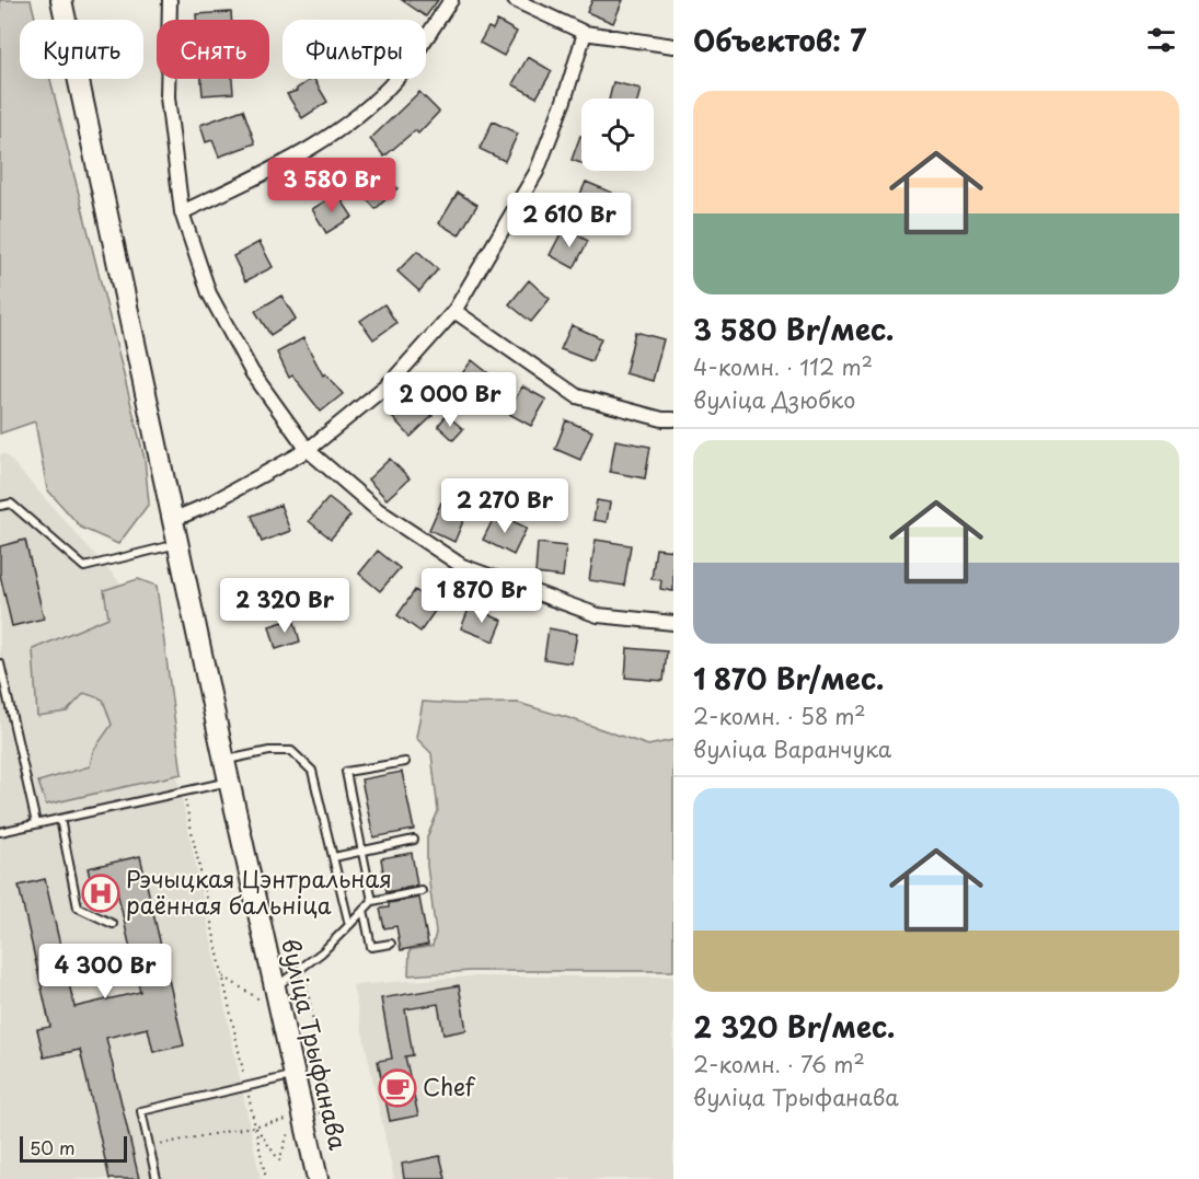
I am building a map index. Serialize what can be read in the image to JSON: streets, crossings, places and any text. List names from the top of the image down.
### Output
{
  "streets": {
    "street": ["вуліца Трыфанава"]
  },
  "places": {
    "hospital": ["Рэчыцкая Цэнтральная раённая бальніца"],
    "cafe": ["Chef"]
  },
  "scale_bar": "50 m",
  "page": {
    "heading": "Объектов: 7",
    "chip": ["Купить", "Снять", "Фильтры"],
    "list": [
      {
        "name": "3 580 Br/мес.",
        "note": "4-комн. · 112 m² · вуліца Дзюбко"
      },
      {
        "name": "1 870 Br/мес.",
        "note": "2-комн. · 58 m² · вуліца Варанчука"
      },
      {
        "name": "2 320 Br/мес.",
        "note": "2-комн. · 76 m² · вуліца Трыфанава"
      }
    ],
    "price": [
      "3 580 Br",
      "2 610 Br",
      "2 000 Br",
      "2 270 Br",
      "1 870 Br",
      "2 320 Br",
      "4 300 Br"
    ],
    "scale": "50 m"
  }
}
